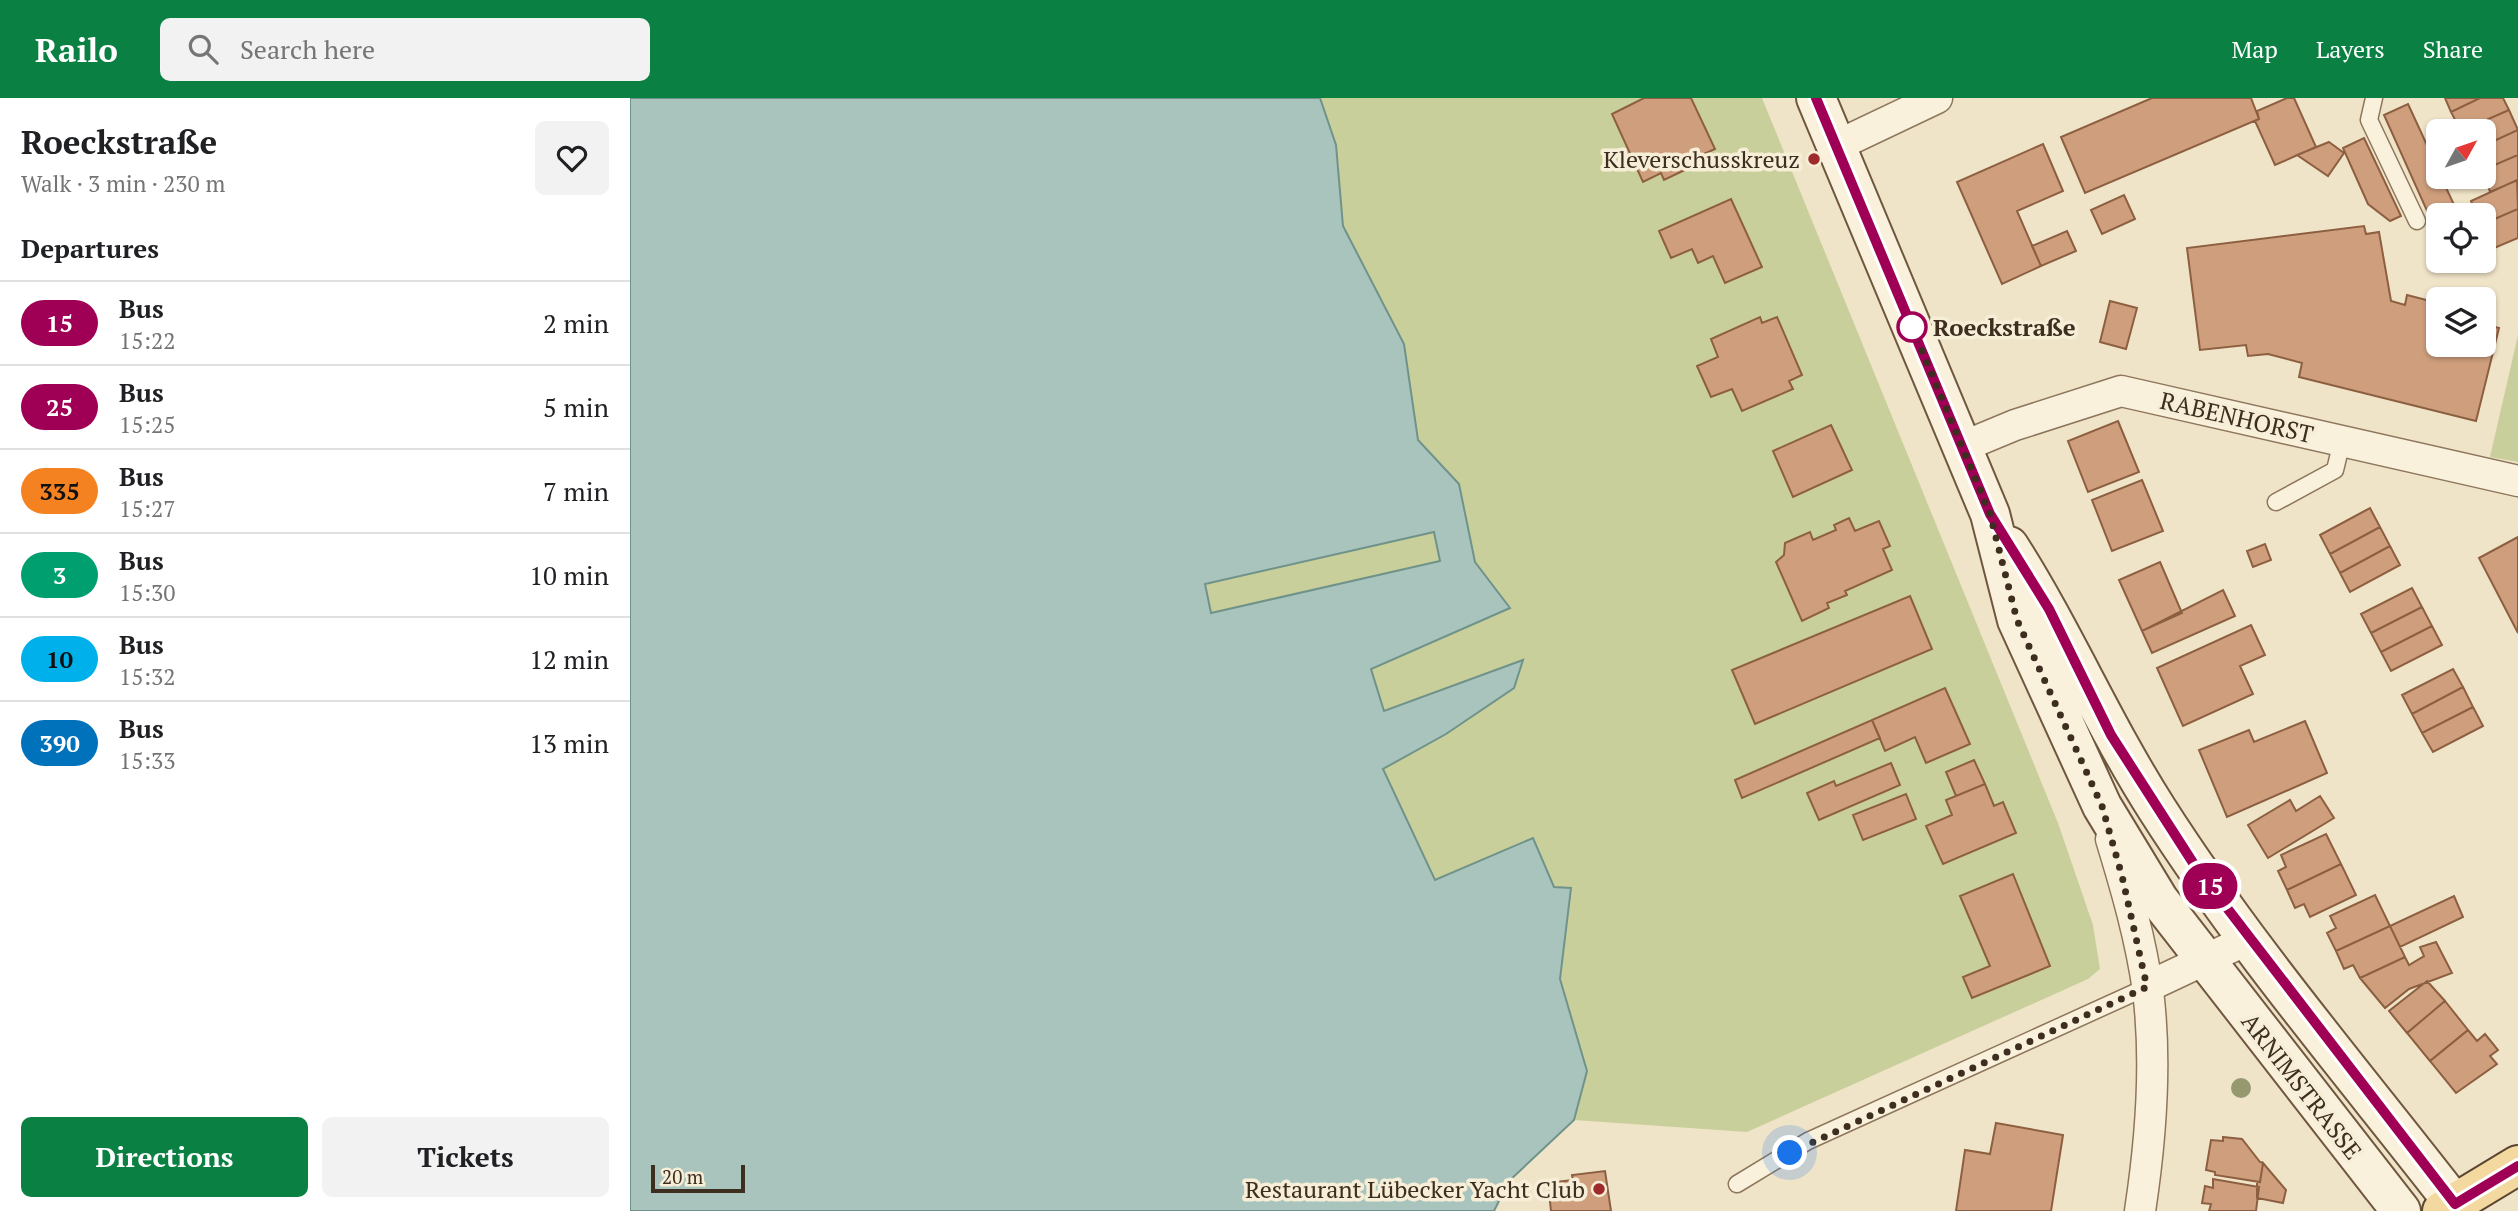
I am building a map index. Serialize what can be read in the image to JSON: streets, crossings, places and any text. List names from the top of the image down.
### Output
{
  "streets": {
    "main road": ["ARNIMSTRASSE"],
    "street": ["RABENHORST"]
  },
  "places": ["Kleverschusskreuz", "Roeckstraße", "Restaurant Lübecker Yacht Club"],
  "lines": ["bus line 15"],
  "scale_bar": "20 m",
  "north": "top right",
  "page": {
    "header": "Railo",
    "search": "Search here",
    "nav": ["Map", "Layers", "Share"],
    "heading": [
      ["Roeckstraße", "Walk · 3 min · 230 m"],
      "Departures"
    ],
    "on_map": "15",
    "list": [
      {
        "mark": "15",
        "name": "Bus",
        "note": "15:22",
        "value": "2 min"
      },
      {
        "mark": "25",
        "name": "Bus",
        "note": "15:25",
        "value": "5 min"
      },
      {
        "mark": "335",
        "name": "Bus",
        "note": "15:27",
        "value": "7 min"
      },
      {
        "mark": "3",
        "name": "Bus",
        "note": "15:30",
        "value": "10 min"
      },
      {
        "mark": "10",
        "name": "Bus",
        "note": "15:32",
        "value": "12 min"
      },
      {
        "mark": "390",
        "name": "Bus",
        "note": "15:33",
        "value": "13 min"
      }
    ],
    "buttons": ["Directions", "Tickets"],
    "scale": "20 m"
  }
}
